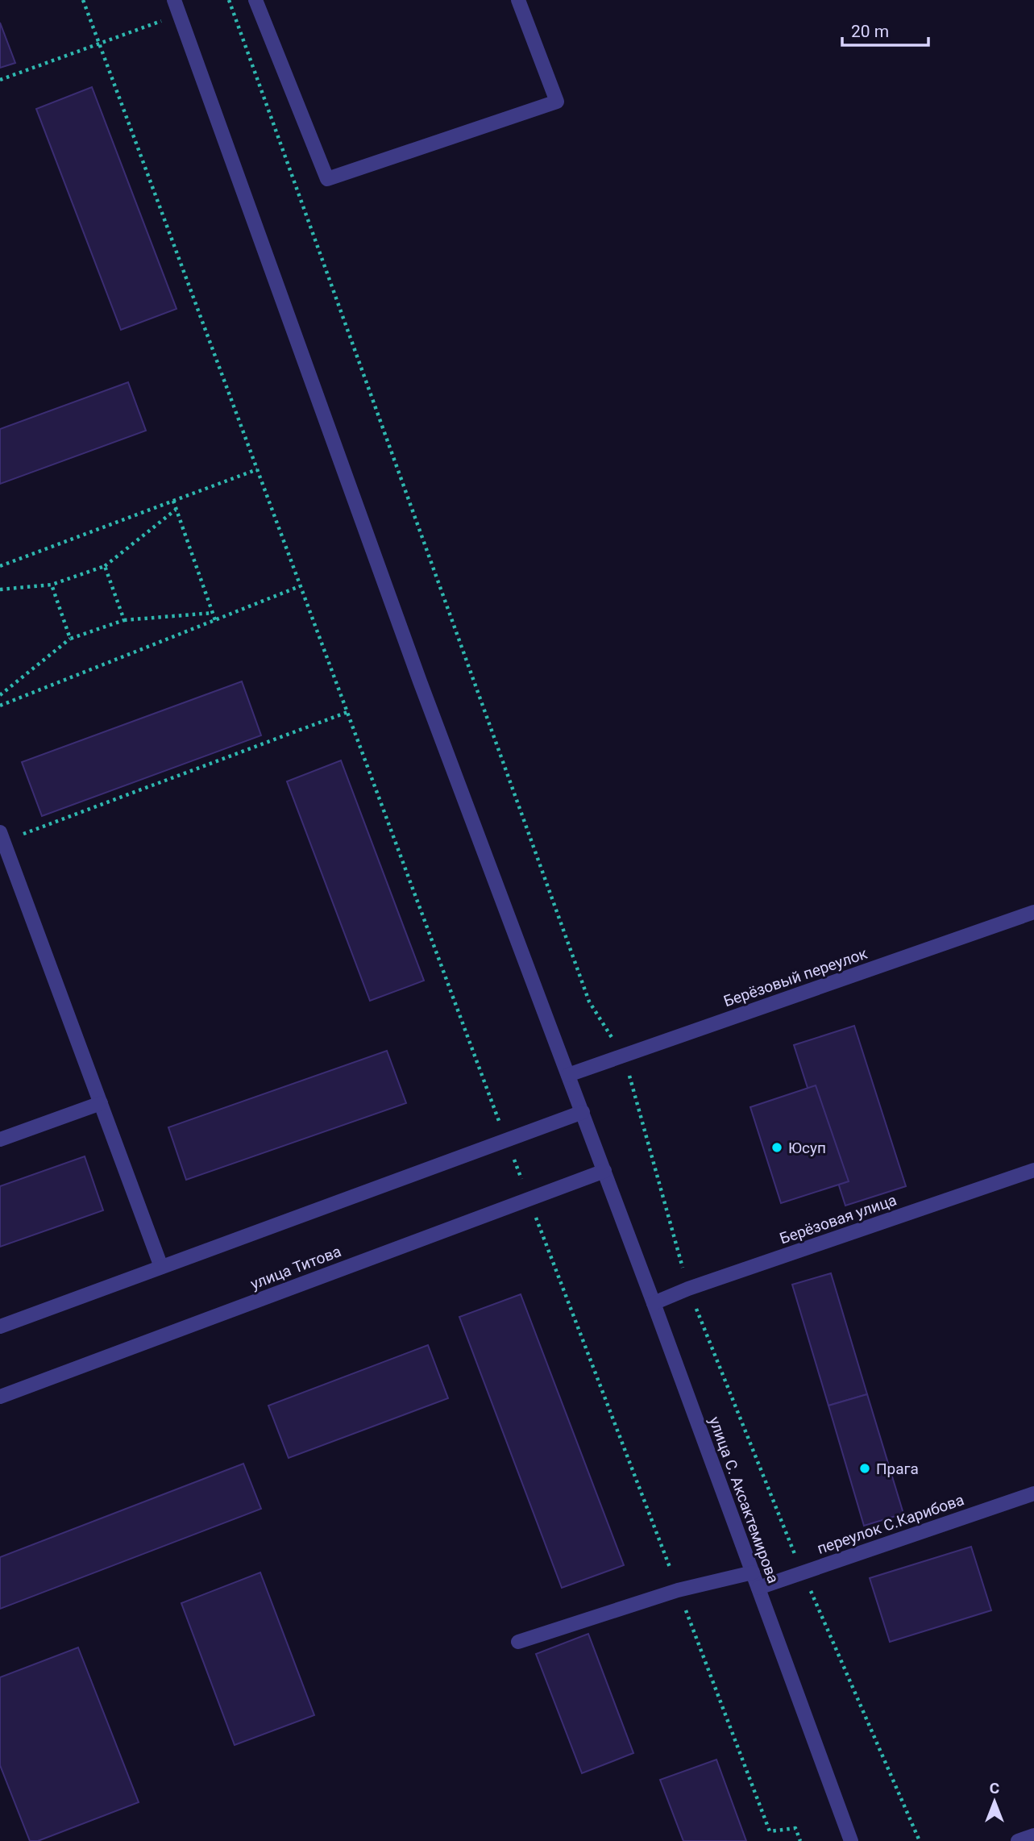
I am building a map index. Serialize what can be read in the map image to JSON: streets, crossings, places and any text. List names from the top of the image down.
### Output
{
  "streets": {
    "street": [
      "Берёзовый переулок",
      "Берёзовая улица",
      "улица Титова",
      "улица С. Аксактемирова",
      "переулок С.Карибова"
    ]
  },
  "crossings": [
    ["Берёзовый переулок", "улица С. Аксактемирова"],
    ["Берёзовая улица", "улица С. Аксактемирова"],
    ["улица Титова", "улица С. Аксактемирова"],
    ["улица С. Аксактемирова", "переулок С.Карибова"]
  ],
  "places": ["Юсуп", "Прага"],
  "scale_bar": "20 m",
  "north": "top"
}
